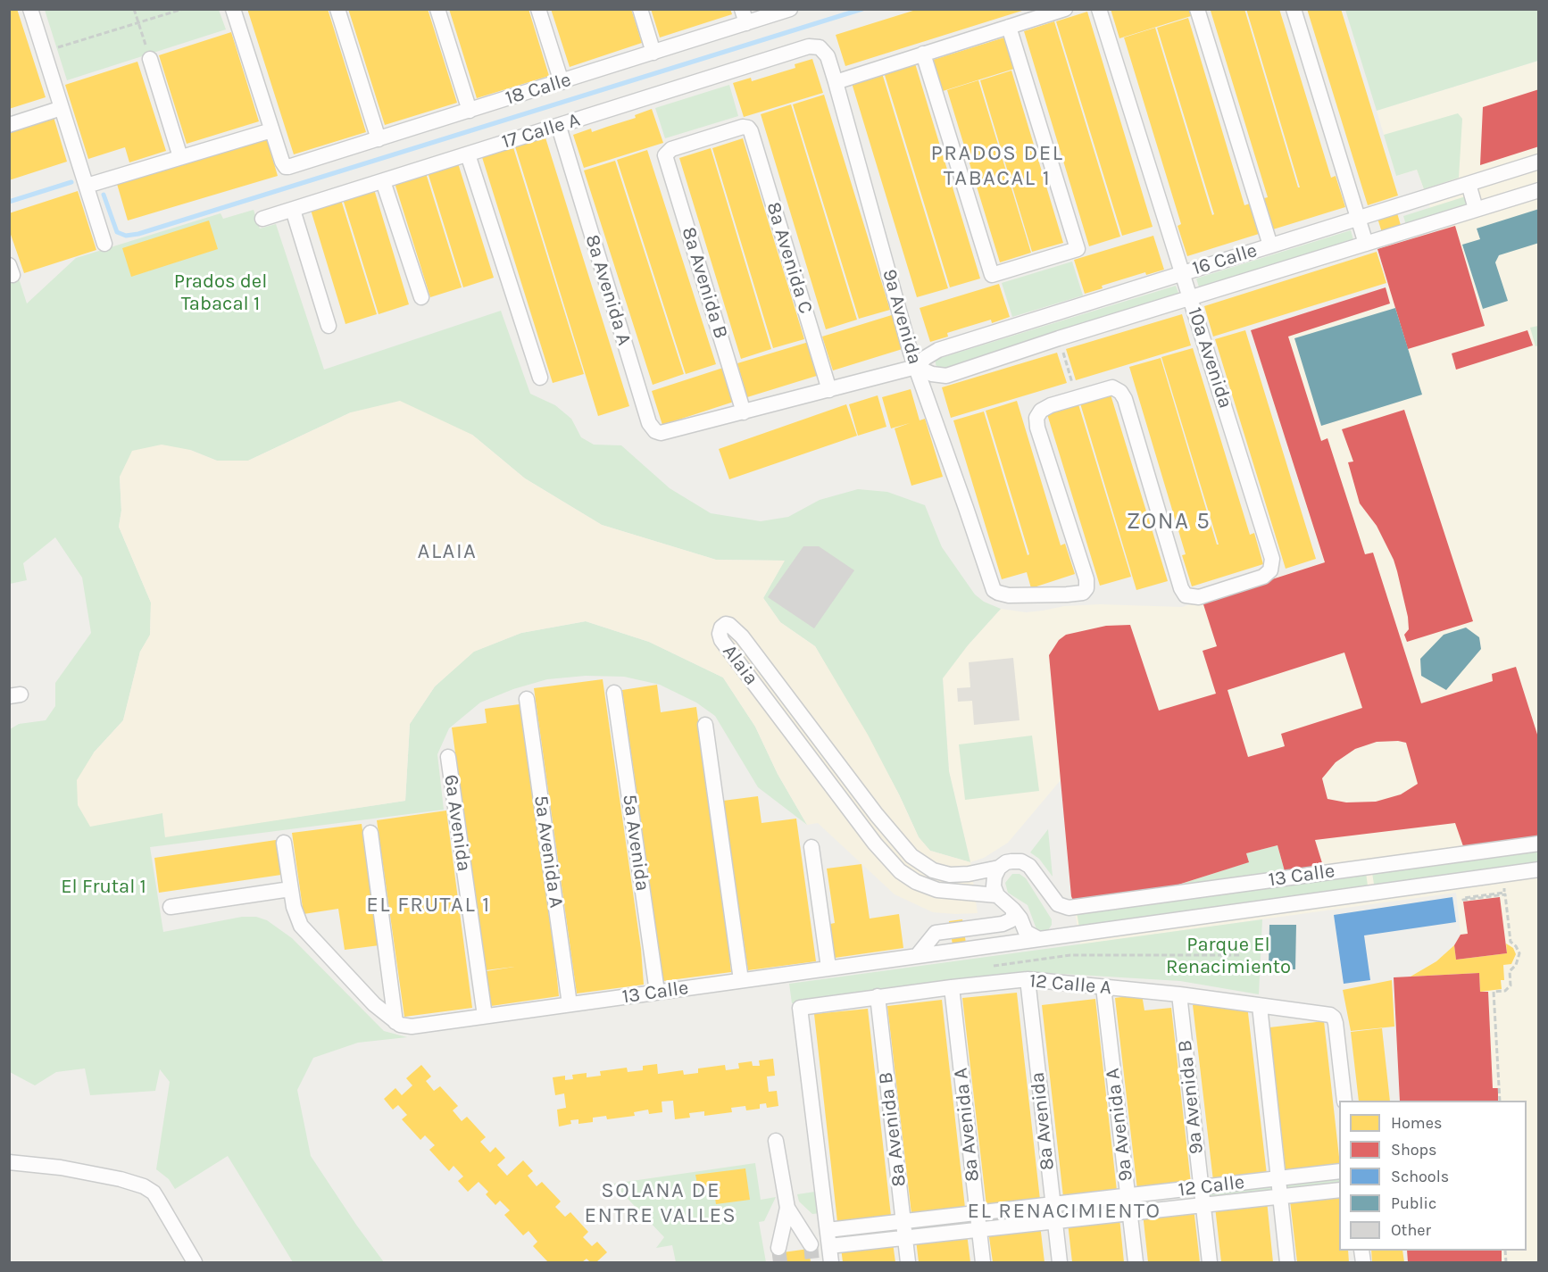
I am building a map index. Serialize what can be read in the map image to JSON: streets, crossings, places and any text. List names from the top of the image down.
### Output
{
  "streets": {
    "street": [
      "18 Calle",
      "17 Calle A",
      "8a Avenida C",
      "16 Calle",
      "8a Avenida B",
      "8a Avenida A",
      "9a Avenida",
      "10a Avenida",
      "Alaia",
      "6a Avenida",
      "5a Avenida",
      "5a Avenida A",
      "13 Calle",
      "12 Calle A",
      "9a Avenida B",
      "8a Avenida",
      "9a Avenida A",
      "12 Calle"
    ]
  },
  "crossings": [
    ["17 Calle A", "8a Avenida A"],
    ["17 Calle A", "9a Avenida"],
    ["8a Avenida C", "16 Calle"],
    ["8a Avenida C", "8a Avenida B"],
    ["16 Calle", "8a Avenida B"],
    ["16 Calle", "8a Avenida A"],
    ["16 Calle", "9a Avenida"],
    ["16 Calle", "10a Avenida"],
    ["8a Avenida B", "12 Calle A"],
    ["8a Avenida B", "12 Calle"],
    ["8a Avenida A", "12 Calle A"],
    ["8a Avenida A", "12 Calle"],
    ["9a Avenida", "10a Avenida"],
    ["6a Avenida", "13 Calle"],
    ["5a Avenida", "13 Calle"],
    ["5a Avenida A", "13 Calle"],
    ["12 Calle A", "9a Avenida B"],
    ["12 Calle A", "8a Avenida"],
    ["12 Calle A", "9a Avenida A"],
    ["12 Calle A", "12 Calle"],
    ["9a Avenida B", "12 Calle"],
    ["8a Avenida", "12 Calle"],
    ["9a Avenida A", "12 Calle"]
  ],
  "districts": [
    "PRADOS DEL TABACAL 1",
    "ZONA 5",
    "ALAIA",
    "EL FRUTAL 1",
    "SOLANA DE ENTRE VALLES",
    "EL RENACIMIENTO"
  ],
  "parks": ["Prados del Tabacal 1", "El Frutal 1", "Parque El Renacimiento"],
  "legend": [
    "Homes",
    "Shops",
    "Schools",
    "Public",
    "Other"
  ]
}
